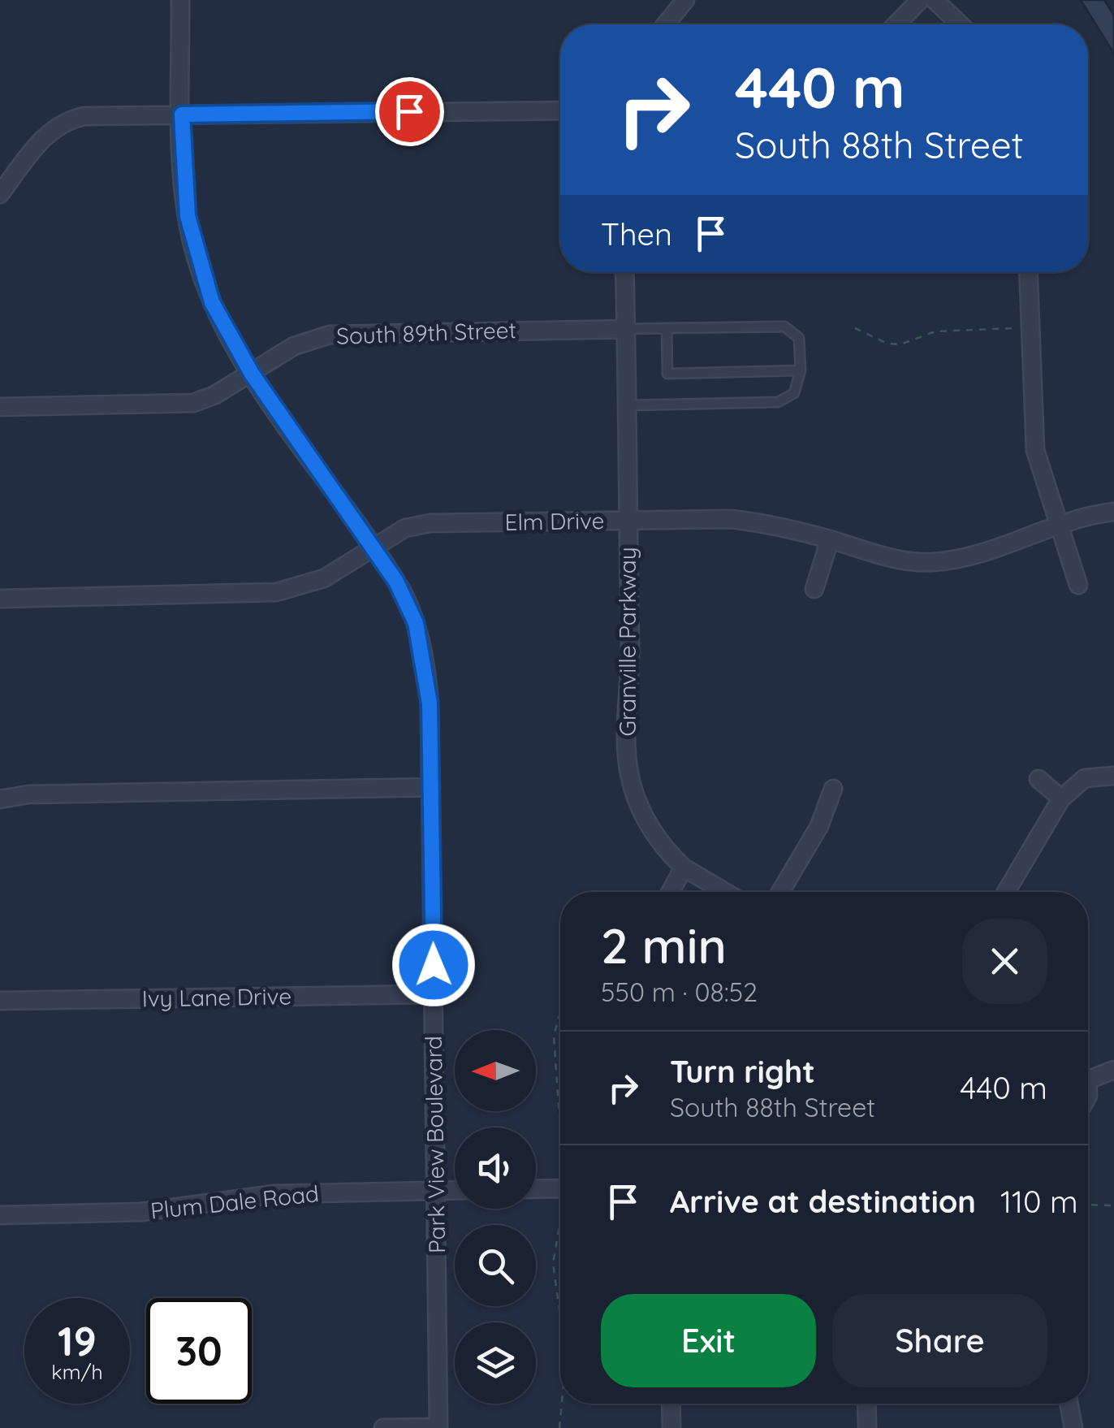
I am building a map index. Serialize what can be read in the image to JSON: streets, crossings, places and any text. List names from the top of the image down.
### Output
{
  "streets": {
    "street": [
      "South 89th Street",
      "Elm Drive",
      "Granville Parkway",
      "Ivy Lane Drive",
      "Park View Boulevard",
      "Plum Dale Road"
    ]
  },
  "crossings": [
    ["South 89th Street", "Granville Parkway"],
    ["South 89th Street", "Park View Boulevard"],
    ["Elm Drive", "Granville Parkway"],
    ["Elm Drive", "Park View Boulevard"],
    ["Ivy Lane Drive", "Park View Boulevard"],
    ["Park View Boulevard", "Plum Dale Road"]
  ],
  "north": "left",
  "page": {
    "turn": ["440 m", "South 88th Street"],
    "then": "Then",
    "heading": ["2 min", "550 m · 08:52"],
    "list": [
      {
        "name": "Turn right",
        "note": "South 88th Street",
        "value": "440 m"
      },
      {
        "name": "Arrive at destination",
        "value": "110 m"
      }
    ],
    "buttons": ["Exit", "Share"],
    "speed": "19 km/h",
    "limit": "30"
  }
}
